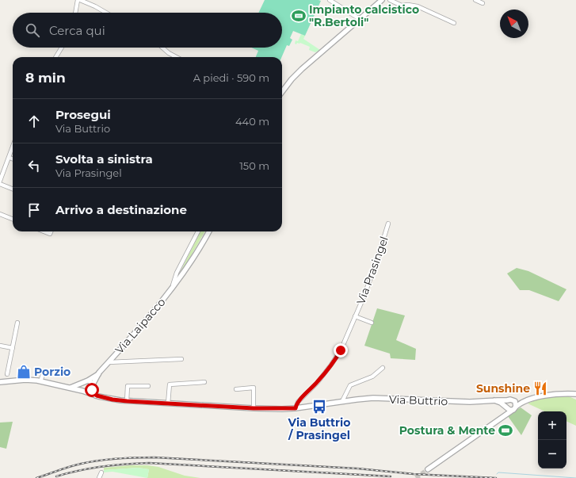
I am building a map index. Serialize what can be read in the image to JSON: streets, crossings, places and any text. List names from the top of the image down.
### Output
{
  "streets": {
    "street": ["Via Prasingel", "Via Laipacco", "Via Buttrio"]
  },
  "crossings": [
    ["Via Prasingel", "Via Buttrio"],
    ["Via Laipacco", "Via Buttrio"]
  ],
  "places": {
    "sports": ["Impianto calcistico \"R.Bertoli\"", "Postura & Mente"],
    "shop": ["Porzio"],
    "restaurant": ["Sunshine"],
    "bus stop": ["Via Buttrio / Prasingel"]
  },
  "north": "top left",
  "page": {
    "search": "Cerca qui",
    "heading": ["8 min", "A piedi · 590 m"],
    "list": [
      ["Prosegui", "Via Buttrio", "440 m"],
      ["Svolta a sinistra", "Via Prasingel", "150 m"],
      "Arrivo a destinazione"
    ],
    "map_buttons": ["+", "−"]
  }
}
